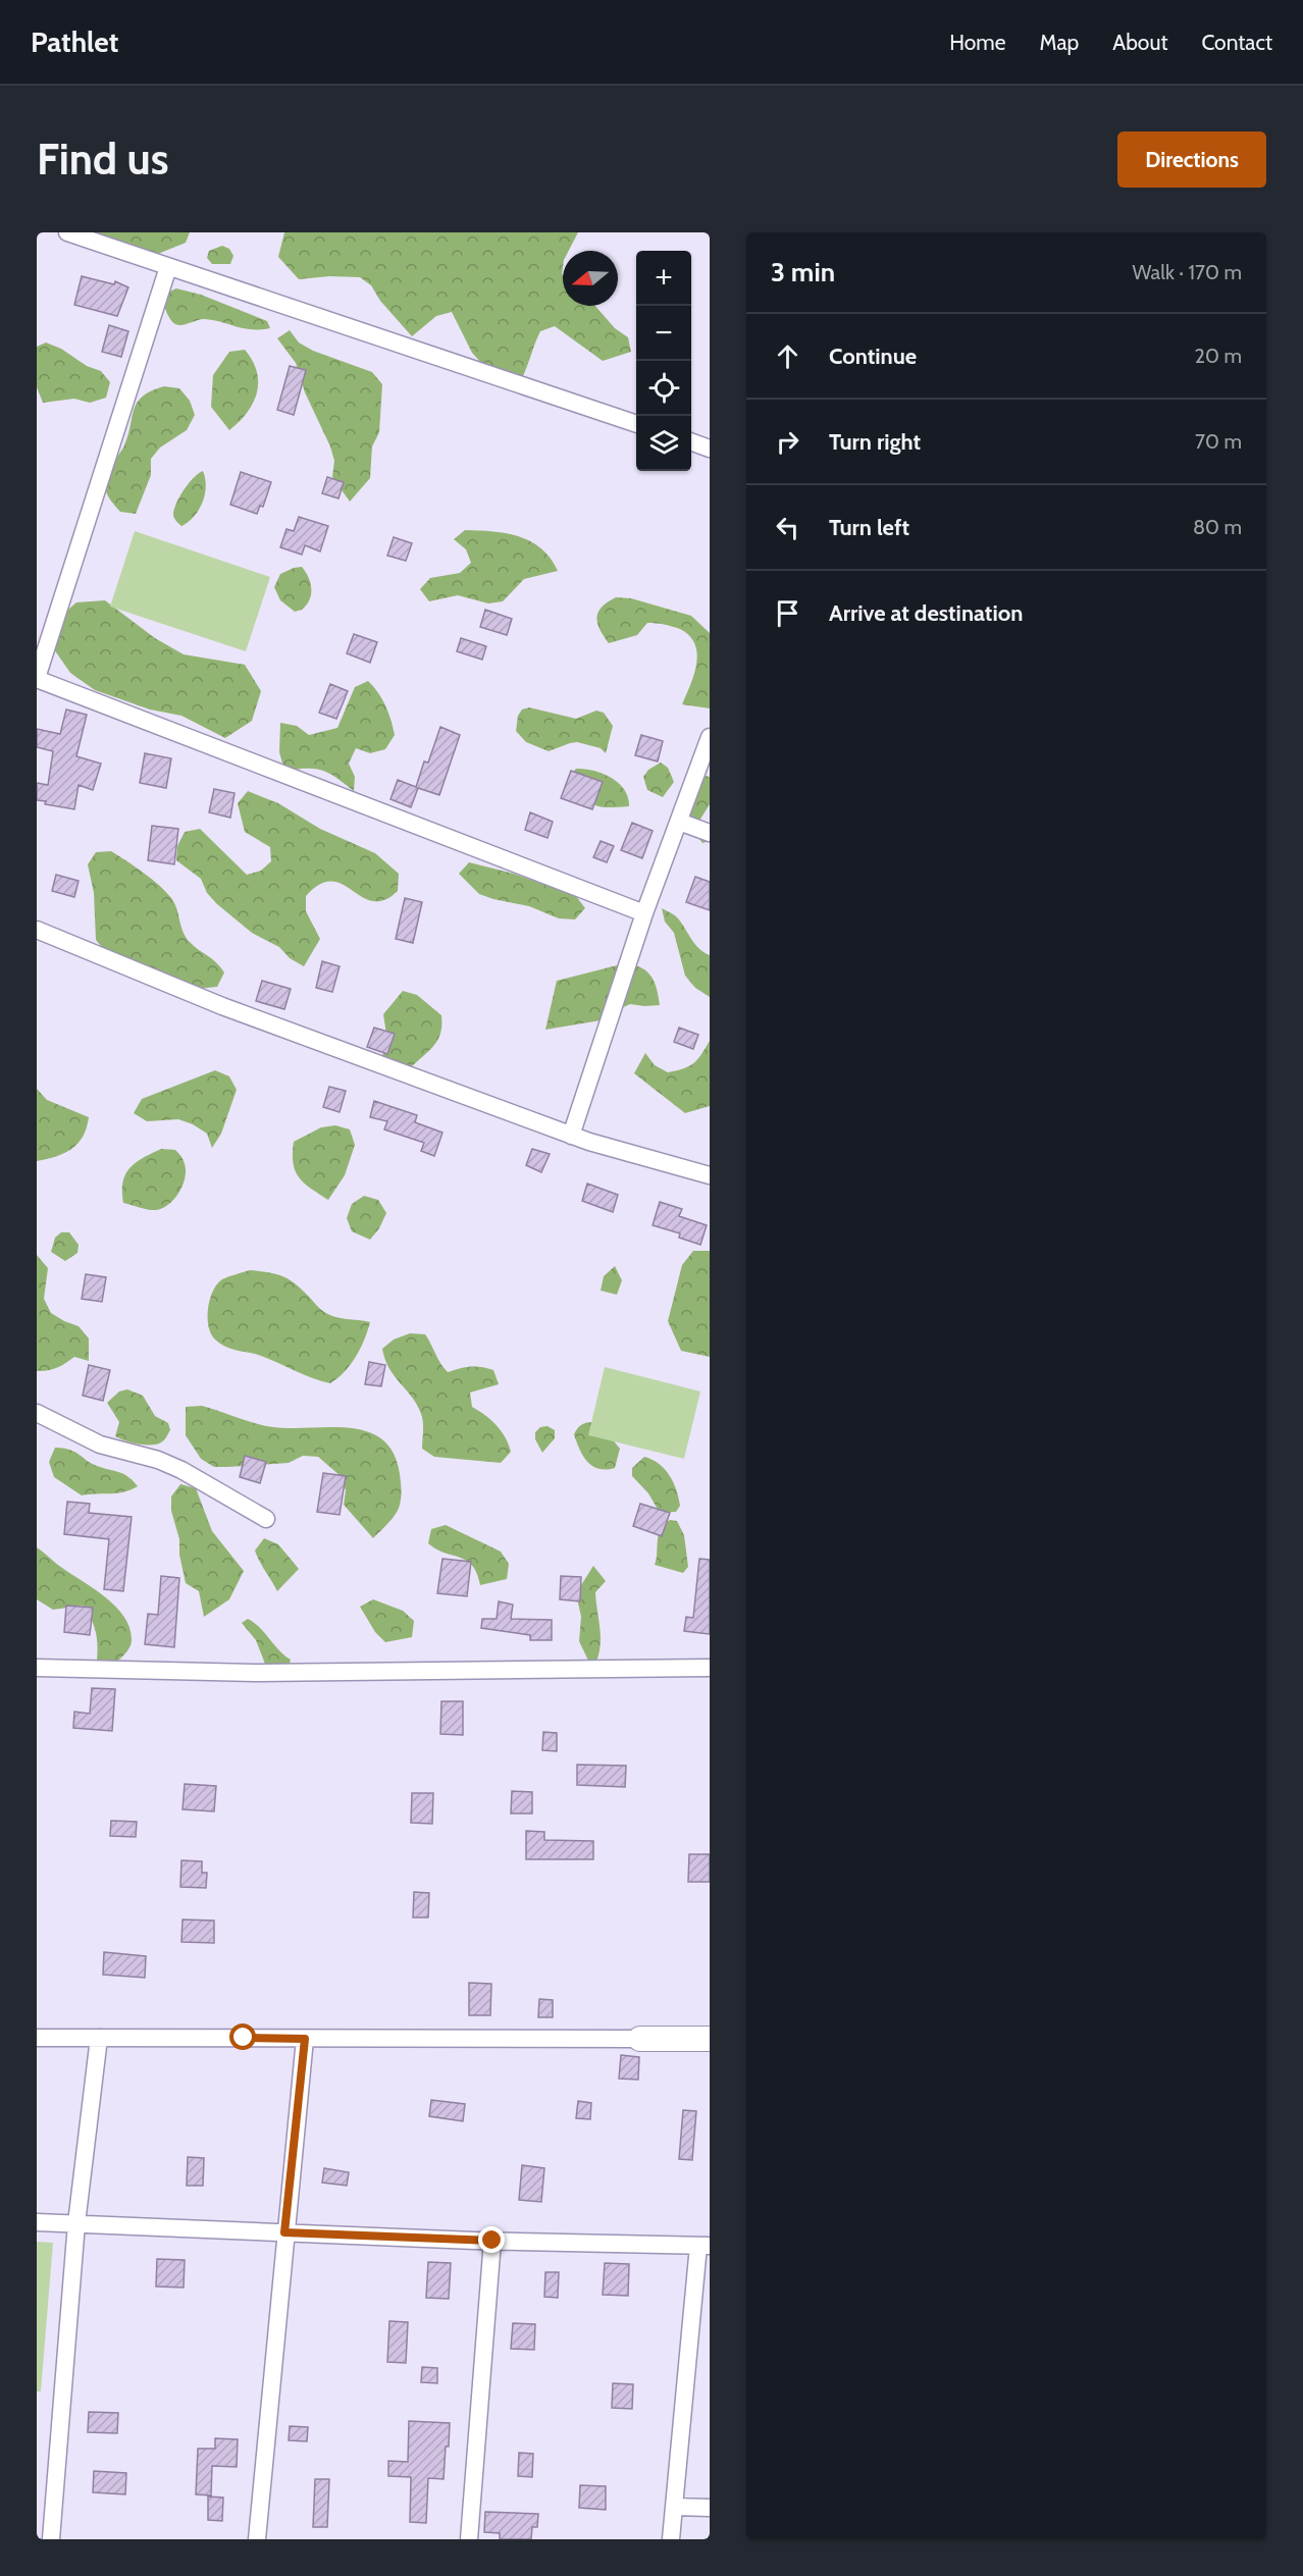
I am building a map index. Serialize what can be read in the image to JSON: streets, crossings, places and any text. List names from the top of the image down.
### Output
{
  "north": "left",
  "page": {
    "header": "Pathlet",
    "nav": [
      "Home",
      "Map",
      "About",
      "Contact"
    ],
    "buttons": "Directions",
    "title": "Find us",
    "heading": ["3 min", "Walk · 170 m"],
    "map_buttons": ["+", "−"],
    "list": [
      ["Continue", "20 m"],
      ["Turn right", "70 m"],
      ["Turn left", "80 m"],
      "Arrive at destination"
    ]
  }
}
